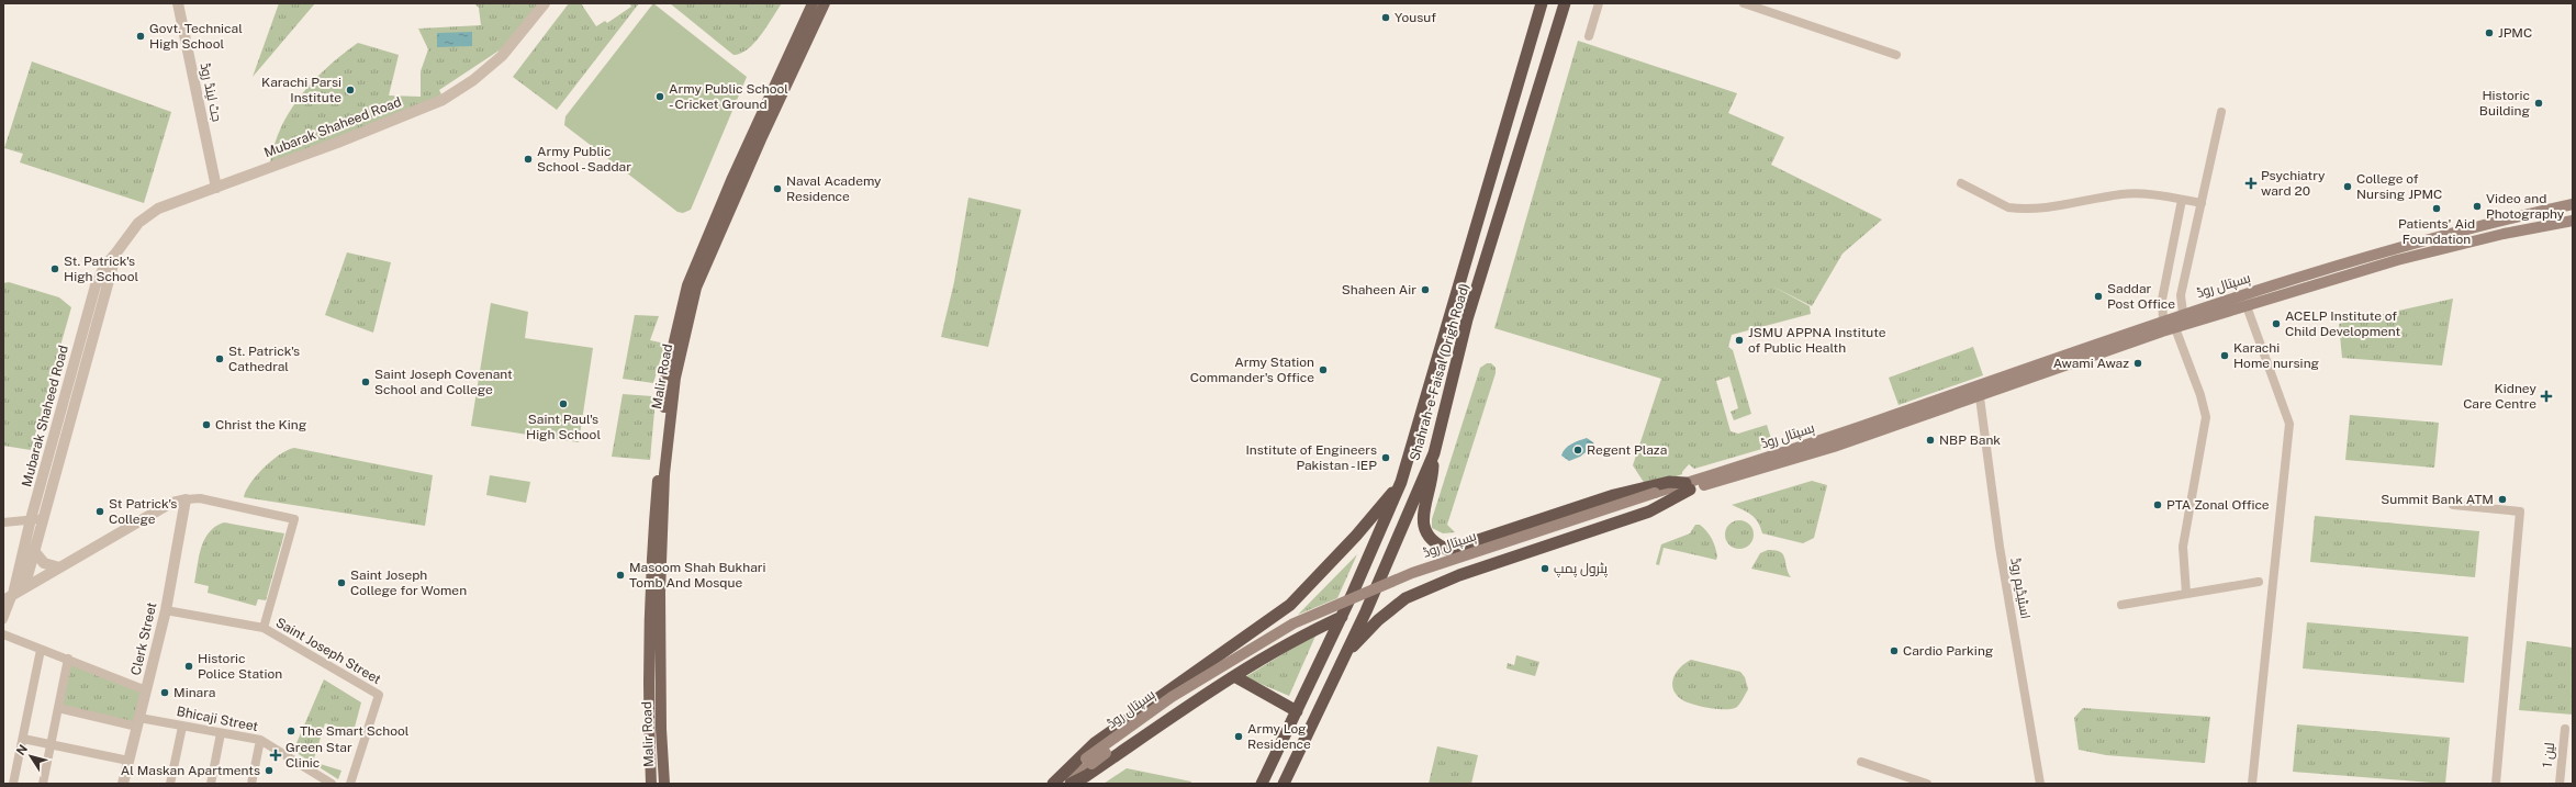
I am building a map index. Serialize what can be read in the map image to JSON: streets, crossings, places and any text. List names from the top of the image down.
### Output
{
  "streets": {
    "highway": ["Shahrah-e-Faisal (Drigh Road)"],
    "main road": ["ہسپتال روڈ", "Malir Road"],
    "street": [
      "جٹ لینڈ روڈ",
      "Mubarak Shaheed Road",
      "اسٹیڈیم روڈ",
      "Clerk Street",
      "Saint Joseph Street",
      "Bhicaji Street",
      "لین 1"
    ]
  },
  "crossings": [
    ["جٹ لینڈ روڈ", "Mubarak Shaheed Road"],
    ["ہسپتال روڈ", "اسٹیڈیم روڈ"],
    ["Clerk Street", "Saint Joseph Street"],
    ["Clerk Street", "Bhicaji Street"]
  ],
  "places": {
    "other": [
      "Yousuf",
      "JPMC",
      "Govt. Technical High School",
      "Karachi Parsi Institute",
      "Army Public School - Cricket Ground",
      "Historic Building",
      "Army Public School - Saddar",
      "College of Nursing JPMC",
      "Naval Academy Residence",
      "Video and Photography",
      "Patients' Aid Foundation",
      "St. Patrick's High School",
      "Shaheen Air",
      "Saddar Post Office",
      "ACELP Institute of Child Development",
      "JSMU APPNA Institute of Public Health",
      "Karachi Home nursing",
      "St. Patrick's Cathedral",
      "Awami Awaz",
      "Army Station Commander's Office",
      "Saint Joseph Covenant School and College",
      "Saint Paul's High School",
      "Christ the King",
      "NBP Bank",
      "Regent Plaza",
      "Institute of Engineers Pakistan - IEP",
      "Summit Bank ATM",
      "PTA Zonal Office",
      "St Patrick's College",
      "پٹرول پمپ",
      "Masoom Shah Bukhari Tomb And Mosque",
      "Saint Joseph College for Women",
      "Cardio Parking",
      "Historic Police Station",
      "Minara",
      "The Smart School",
      "Army Log Residence",
      "Al Maskan Apartments"
    ],
    "health": ["Psychiatry ward 20", "Kidney Care Centre", "Green Star Clinic"]
  },
  "north": "top left"
}
